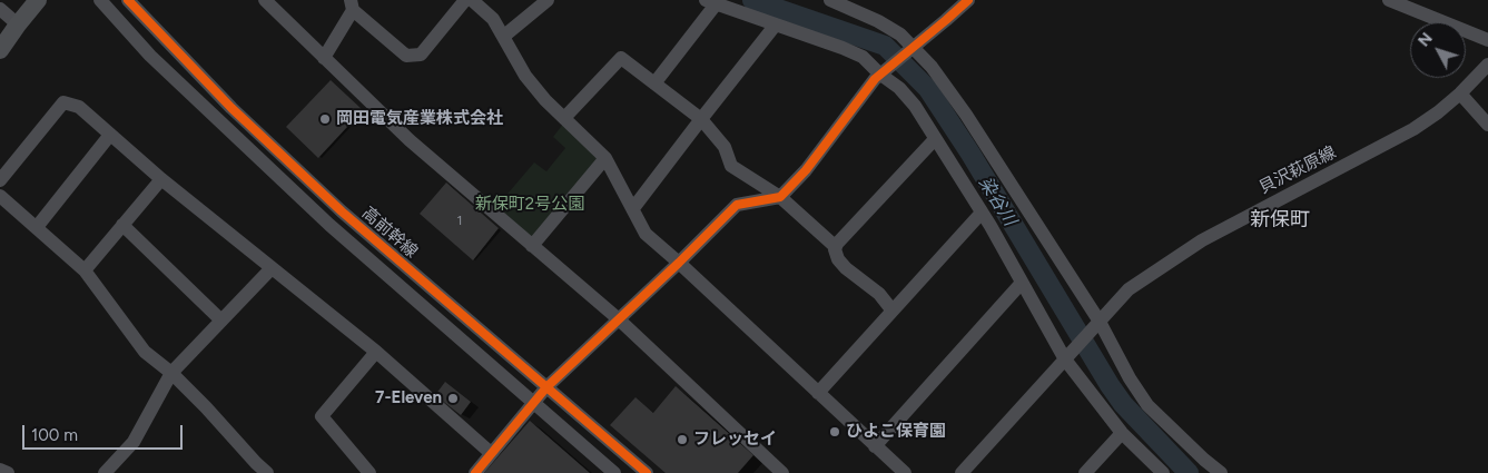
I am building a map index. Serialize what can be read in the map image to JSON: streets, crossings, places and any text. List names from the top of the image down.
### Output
{
  "streets": {
    "street": ["貝沢萩原線", "高前幹線"]
  },
  "districts": ["新保町"],
  "water": ["染谷川"],
  "parks": ["新保町2号公園"],
  "places": [
    "岡田電気産業株式会社",
    "7-Eleven",
    "ひよこ保育園",
    "フレッセイ"
  ],
  "house_numbers": ["1"],
  "scale_bar": "100 m",
  "north": "top left"
}
